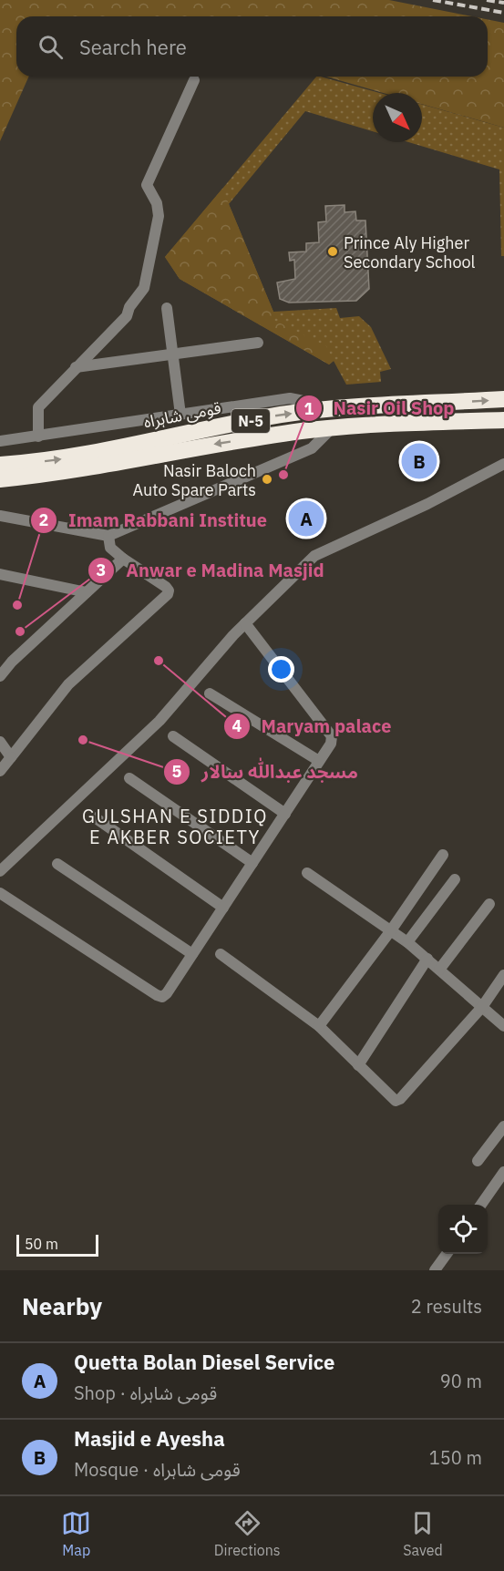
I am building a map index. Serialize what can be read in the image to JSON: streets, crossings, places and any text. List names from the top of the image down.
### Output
{
  "streets": {
    "highway": ["قومی شاہراہ", "N-5"]
  },
  "districts": ["GULSHAN E SIDDIQ E AKBER SOCIETY"],
  "places": [
    "Prince Aly Higher Secondary School",
    "Nasir Oil Shop",
    "Nasir Baloch Auto Spare Parts",
    "Imam Rabbani Institue",
    "Anwar e Madina Masjid",
    "Maryam palace",
    "مسجد عبداللّٰہ سالار"
  ],
  "scale_bar": "50 m",
  "north": "bottom right",
  "page": {
    "search": "Search here",
    "pins": ["B", "A"],
    "scale": "50 m",
    "heading": ["Nearby", "2 results"],
    "list": [
      {
        "mark": "A",
        "name": "Quetta Bolan Diesel Service",
        "note": "Shop · قومی شاہراہ",
        "value": "90 m"
      },
      {
        "mark": "B",
        "name": "Masjid e Ayesha",
        "note": "Mosque · قومی شاہراہ",
        "value": "150 m"
      }
    ],
    "nav": ["Map", "Directions", "Saved"]
  }
}
